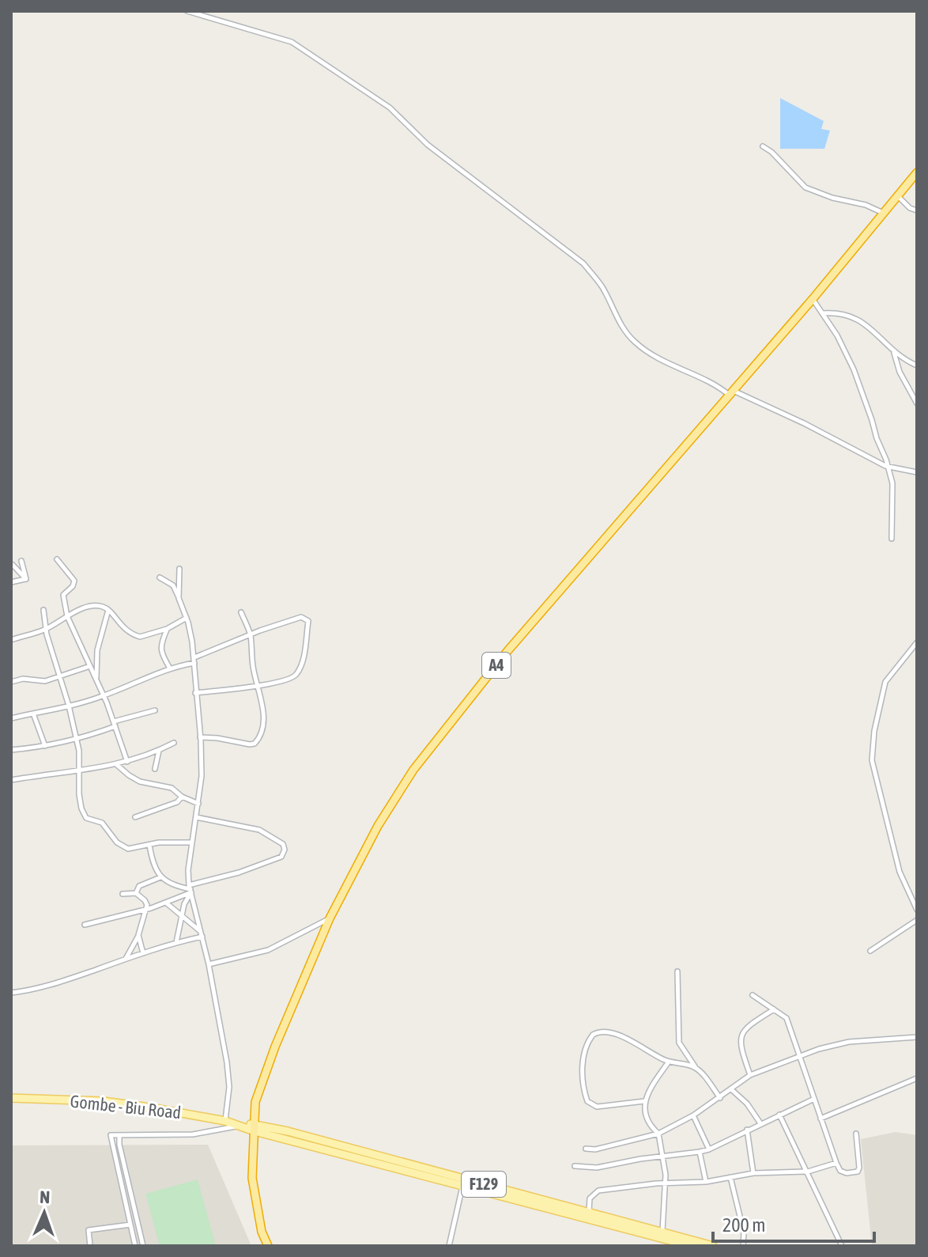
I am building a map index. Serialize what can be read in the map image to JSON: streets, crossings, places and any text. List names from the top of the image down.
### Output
{
  "streets": {
    "highway": ["A4"],
    "main road": ["Gombe - Biu Road", "F129"]
  },
  "crossings": [
    ["A4", "Gombe - Biu Road"],
    ["A4", "F129"],
    ["Gombe - Biu Road", "F129"]
  ],
  "scale_bar": "200 m",
  "north": "top"
}
